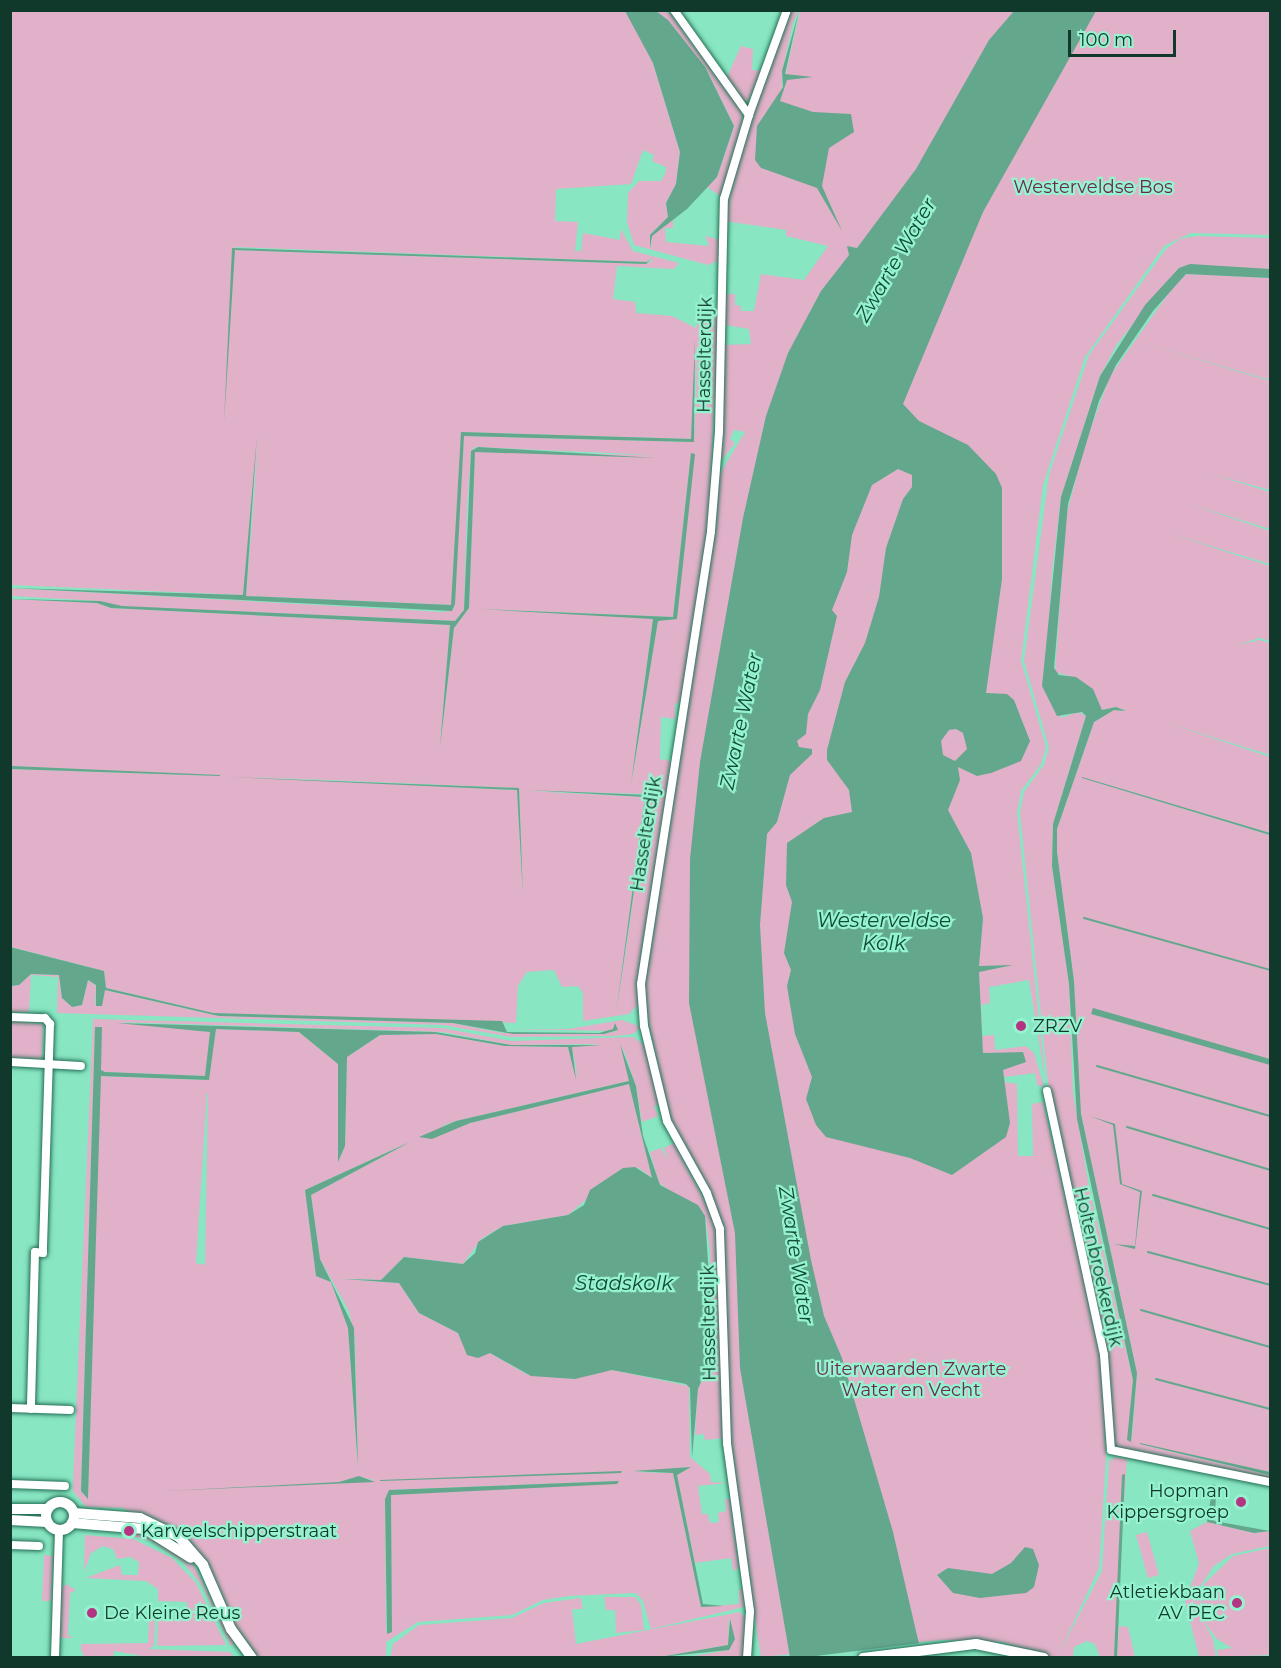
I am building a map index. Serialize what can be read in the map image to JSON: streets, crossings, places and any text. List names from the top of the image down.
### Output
{
  "streets": {
    "street": ["Hasselterdijk", "Holtenbroekerdijk"]
  },
  "water": ["Zwarte Water", "Westerveldse Kolk", "Stadskolk"],
  "parks": ["Westerveldse Bos", "Uiterwaarden Zwarte Water en Vecht"],
  "places": [
    "ZRZV",
    "Hopman Kippersgroep",
    "Karveelschipperstraat",
    "Atletiekbaan AV PEC",
    "De Kleine Reus"
  ],
  "scale_bar": "100 m"
}
